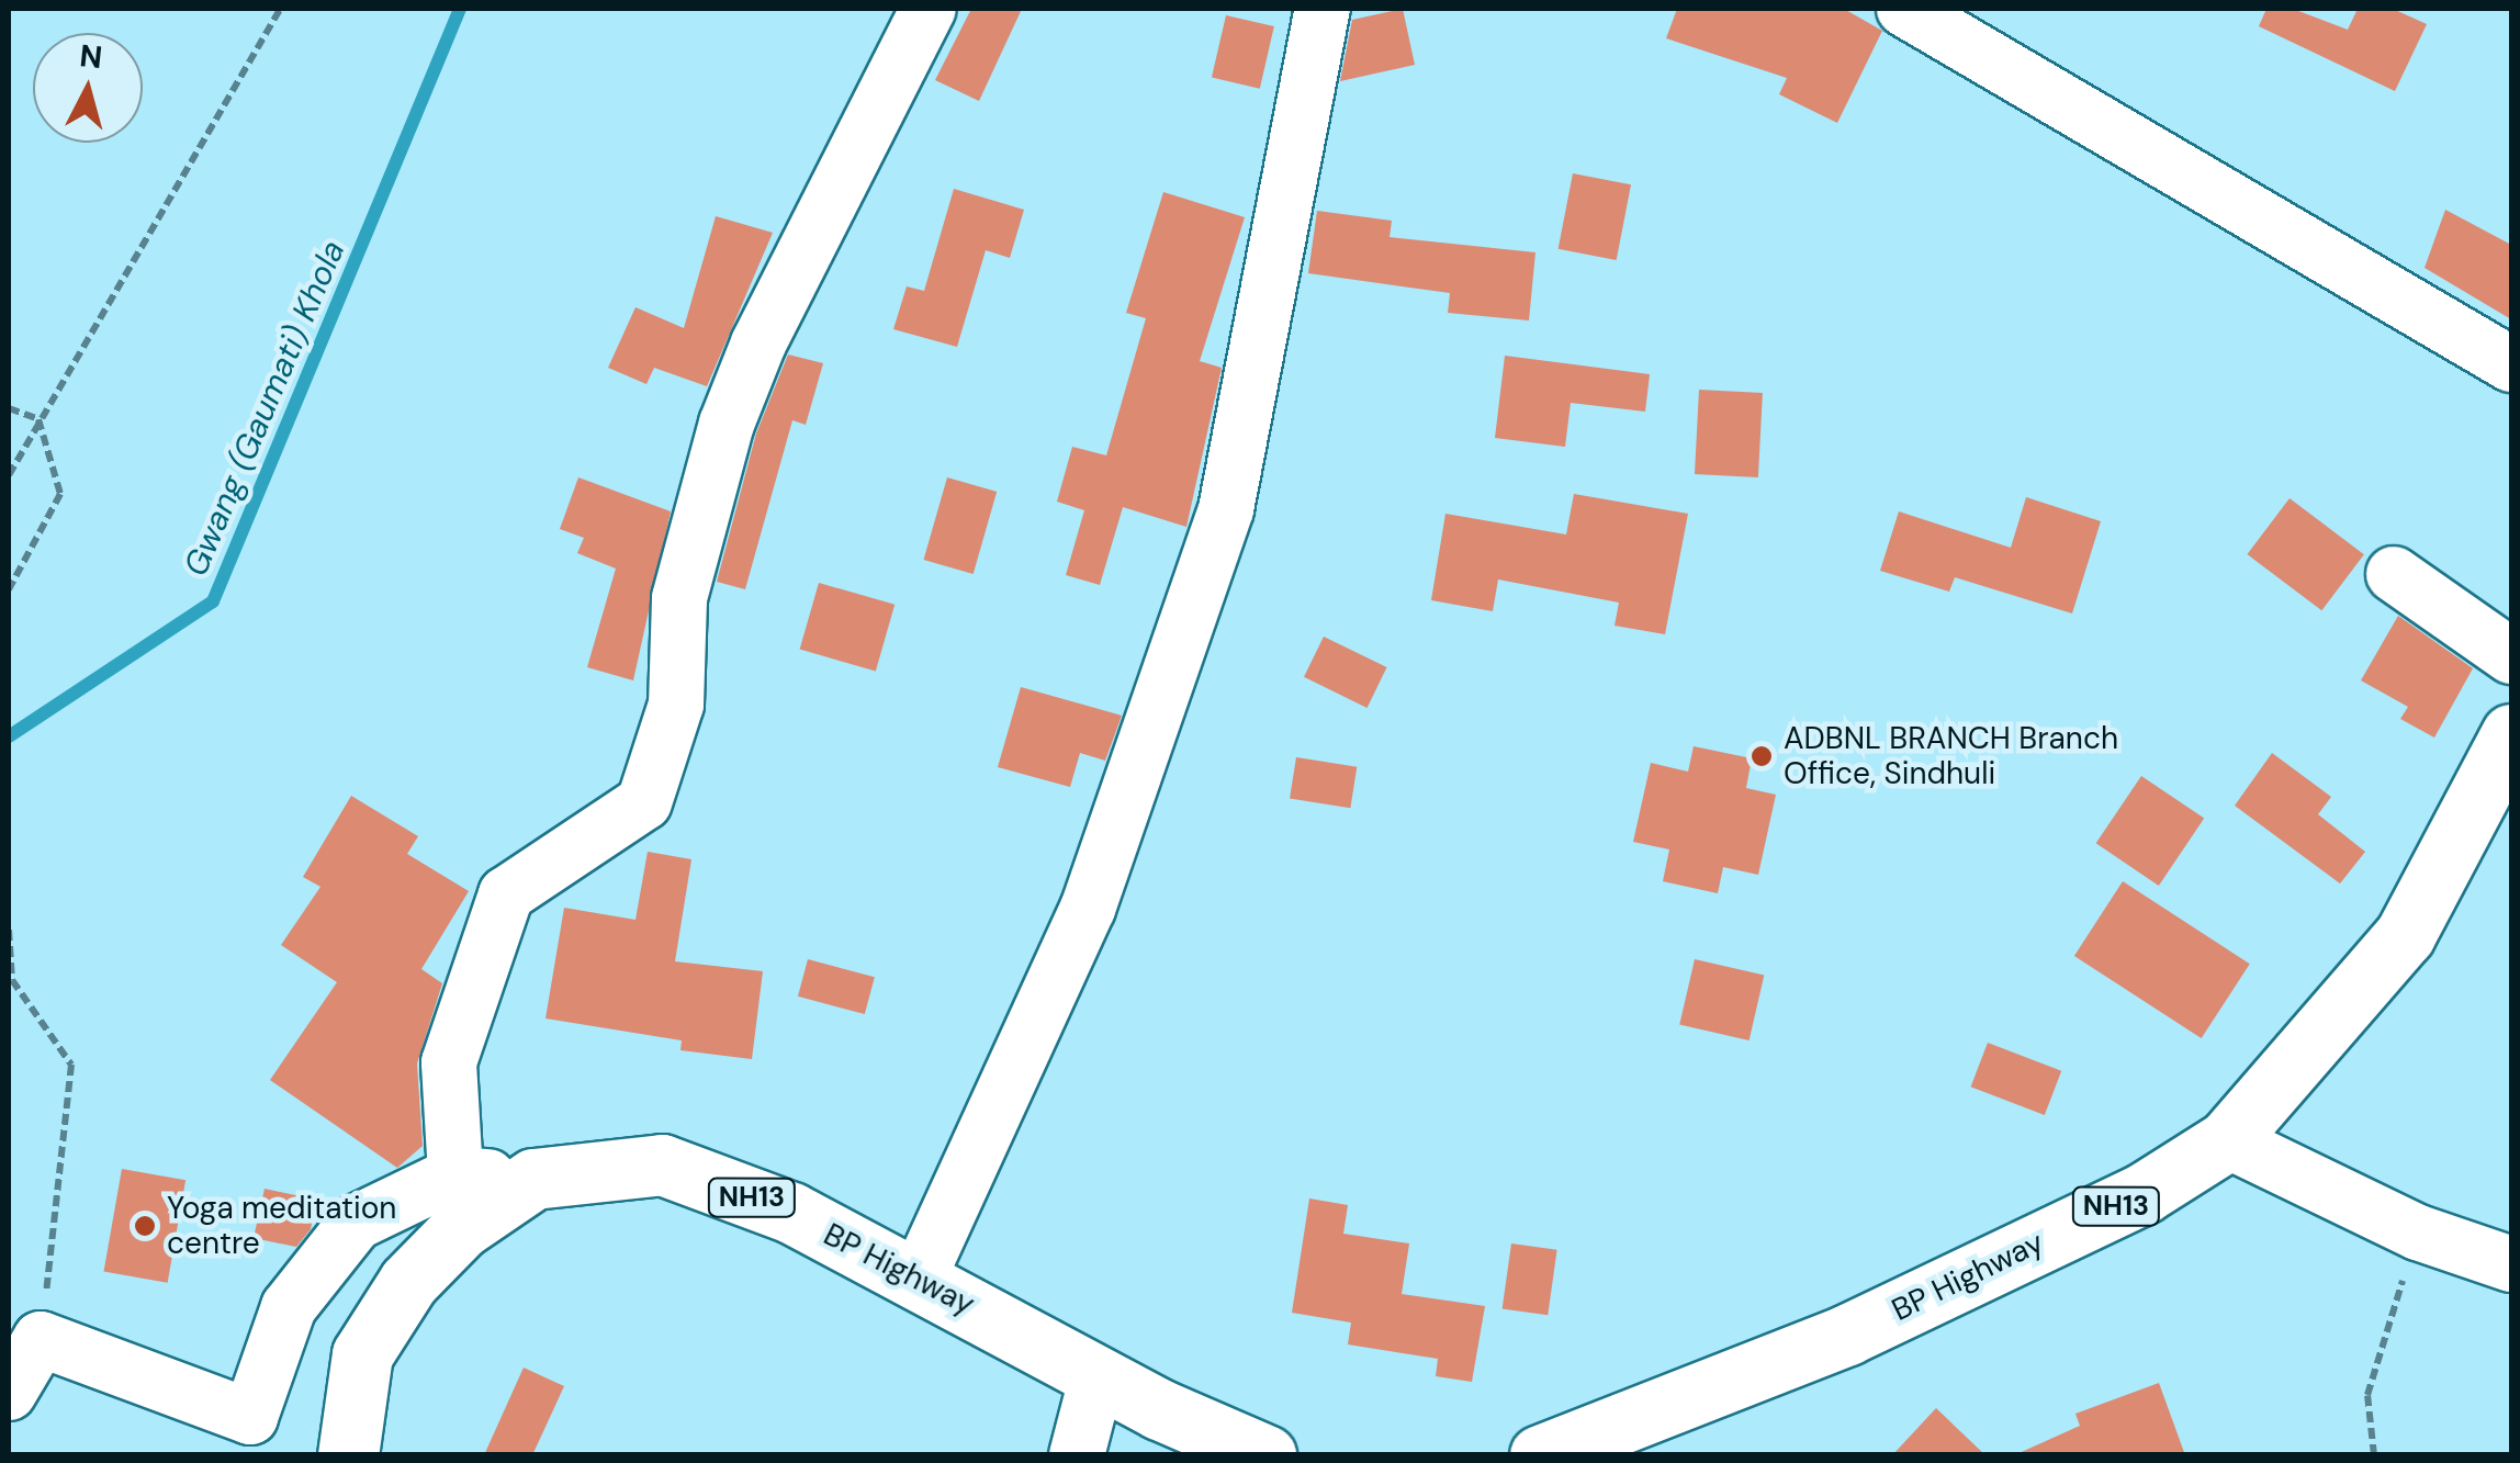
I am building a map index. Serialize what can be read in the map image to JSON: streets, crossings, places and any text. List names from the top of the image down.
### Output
{
  "streets": {
    "highway": ["NH13", "BP Highway"]
  },
  "water": ["Gwang (Gaumati) Khola"],
  "places": ["ADBNL BRANCH Branch Office, Sindhuli", "Yoga meditation centre"],
  "north": "top"
}
